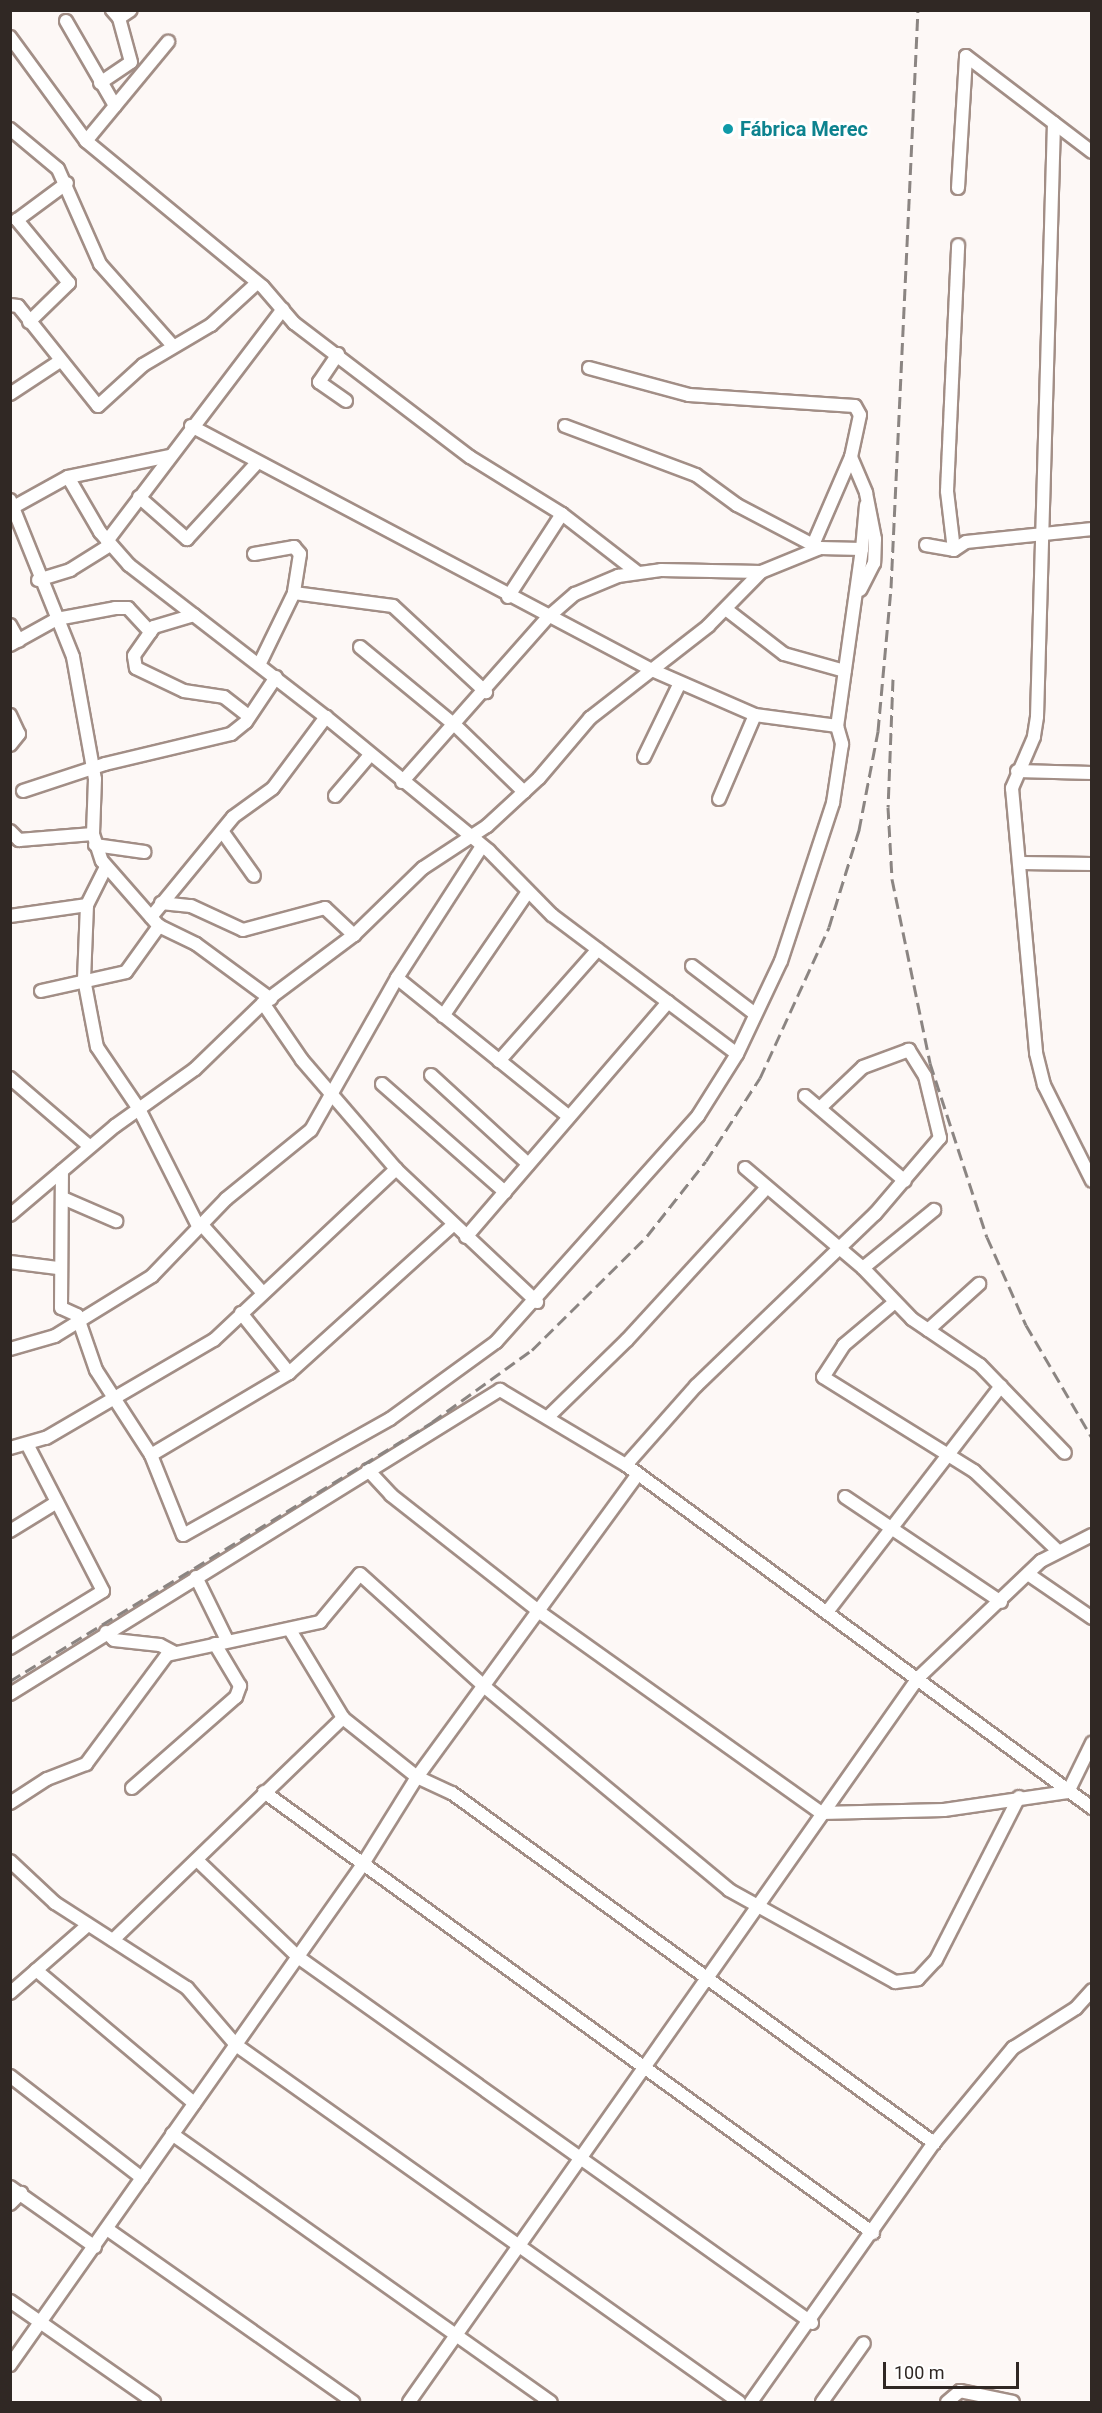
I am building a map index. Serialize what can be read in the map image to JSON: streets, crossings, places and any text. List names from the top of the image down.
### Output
{
  "places": ["Fábrica Merec"],
  "scale_bar": "100 m"
}
